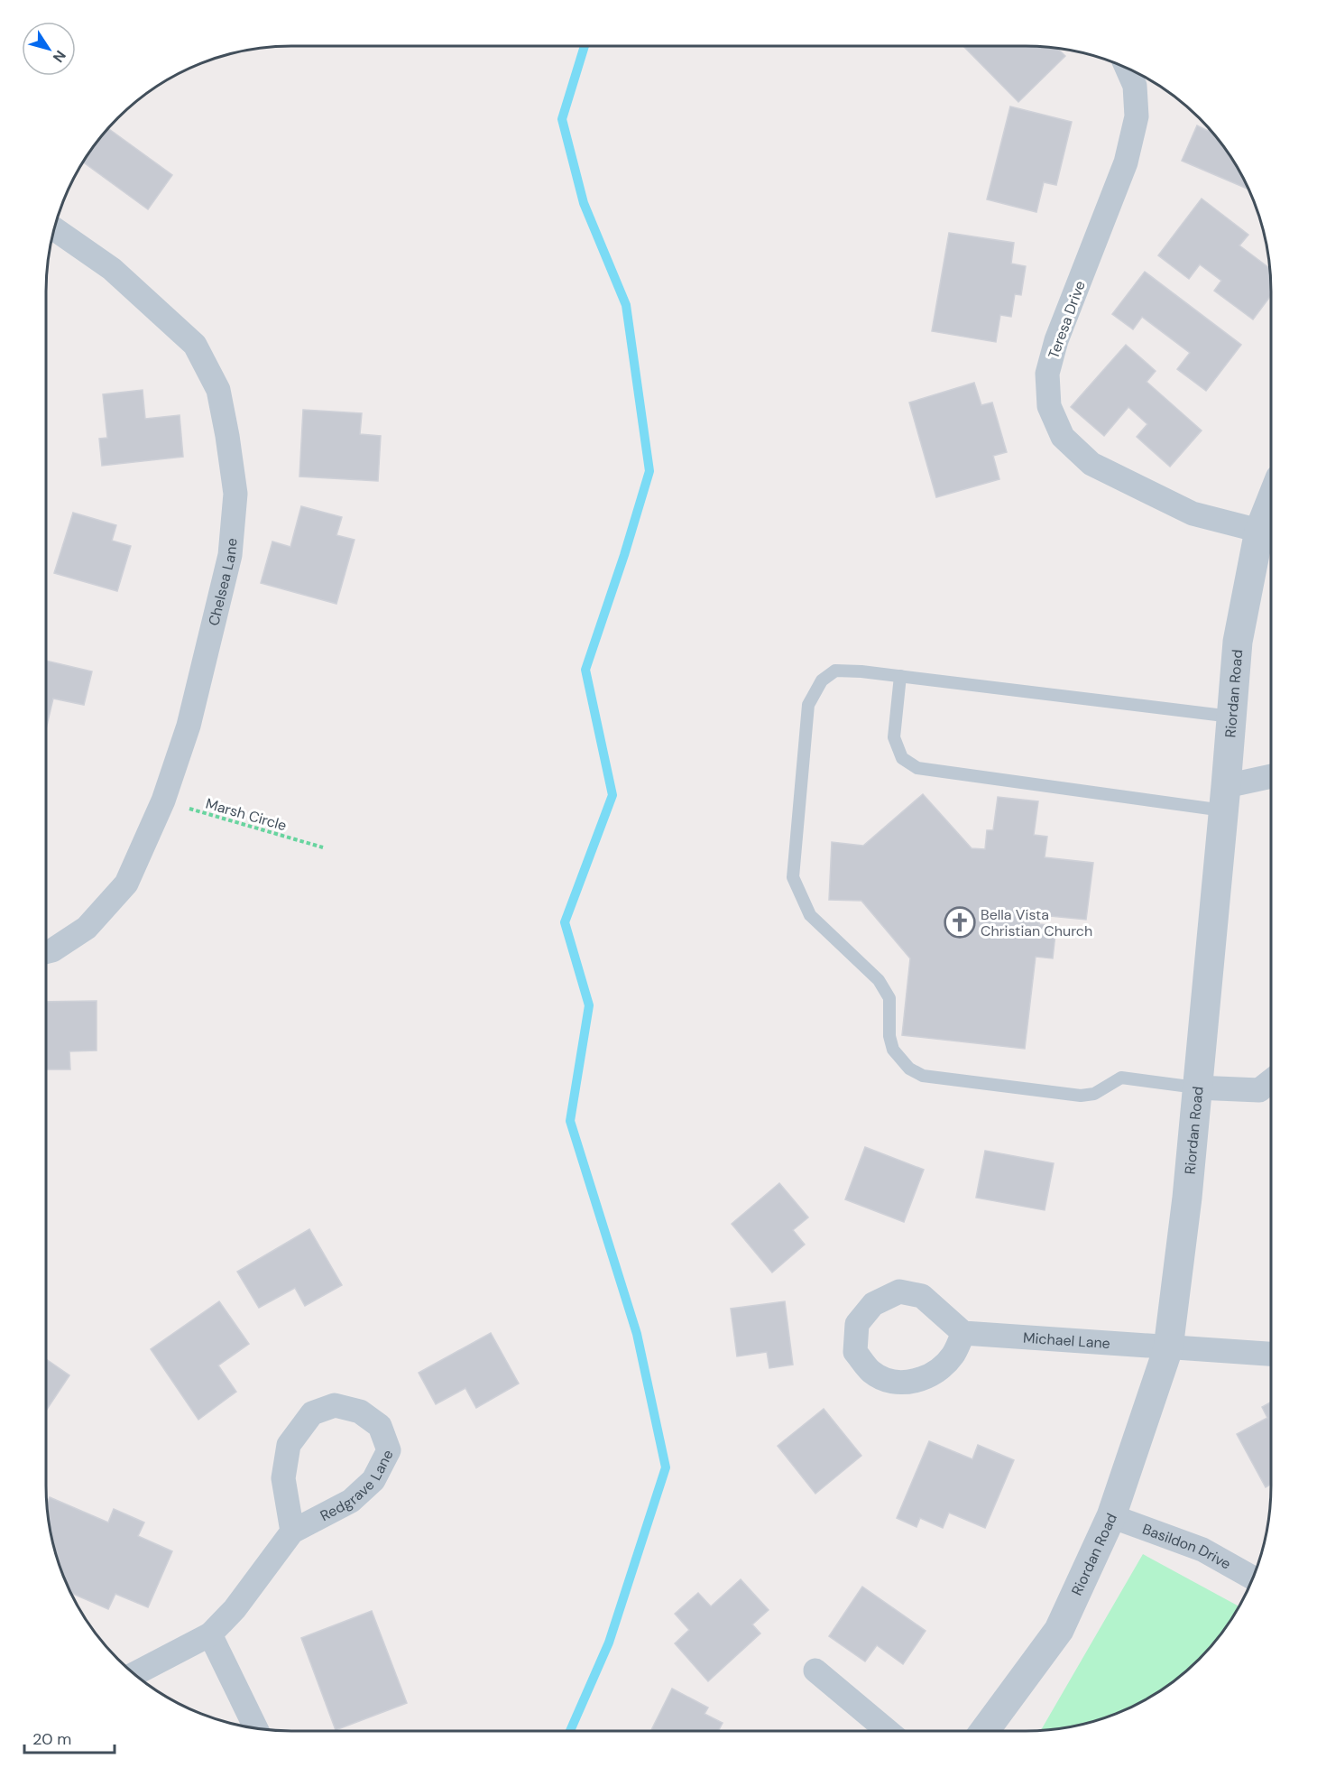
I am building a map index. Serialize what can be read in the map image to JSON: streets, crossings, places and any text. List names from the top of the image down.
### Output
{
  "streets": {
    "street": [
      "Teresa Drive",
      "Chelsea Lane",
      "Riordan Road",
      "Michael Lane",
      "Redgrave Lane",
      "Basildon Drive"
    ],
    "path": ["Marsh Circle"]
  },
  "crossings": [
    ["Teresa Drive", "Riordan Road"],
    ["Chelsea Lane", "Marsh Circle"],
    ["Riordan Road", "Michael Lane"],
    ["Riordan Road", "Basildon Drive"]
  ],
  "places": {
    "church": ["Bella Vista Christian Church"]
  },
  "scale_bar": "20 m",
  "north": "bottom right"
}
